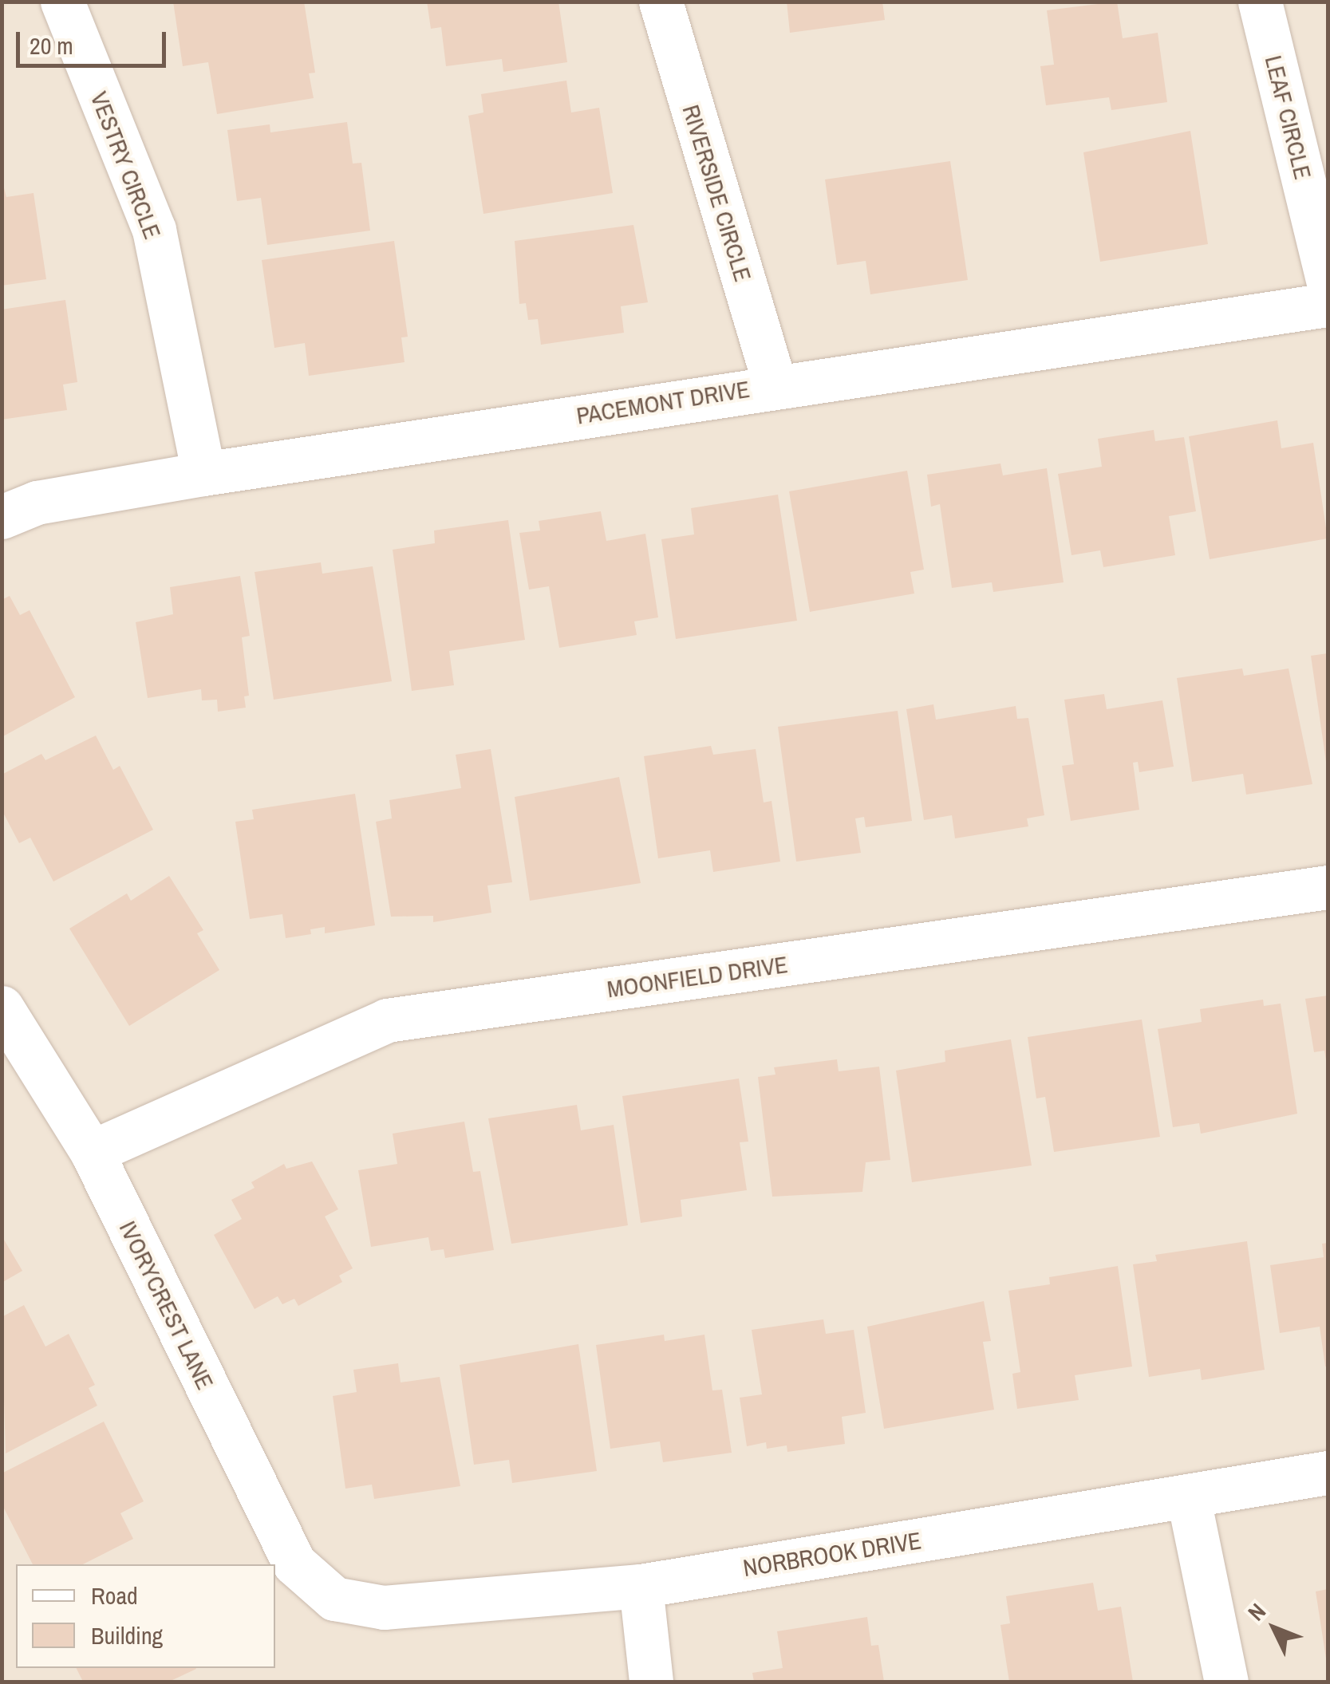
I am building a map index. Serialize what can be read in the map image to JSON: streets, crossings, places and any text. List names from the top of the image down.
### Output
{
  "streets": {
    "street": [
      "LEAF CIRCLE",
      "VESTRY CIRCLE",
      "RIVERSIDE CIRCLE",
      "PACEMONT DRIVE",
      "MOONFIELD DRIVE",
      "IVORYCREST LANE",
      "NORBROOK DRIVE"
    ]
  },
  "crossings": [
    ["VESTRY CIRCLE", "PACEMONT DRIVE"],
    ["RIVERSIDE CIRCLE", "PACEMONT DRIVE"],
    ["MOONFIELD DRIVE", "IVORYCREST LANE"],
    ["IVORYCREST LANE", "NORBROOK DRIVE"]
  ],
  "legend": ["Road", "Building"],
  "scale_bar": "20 m",
  "north": "top left"
}
